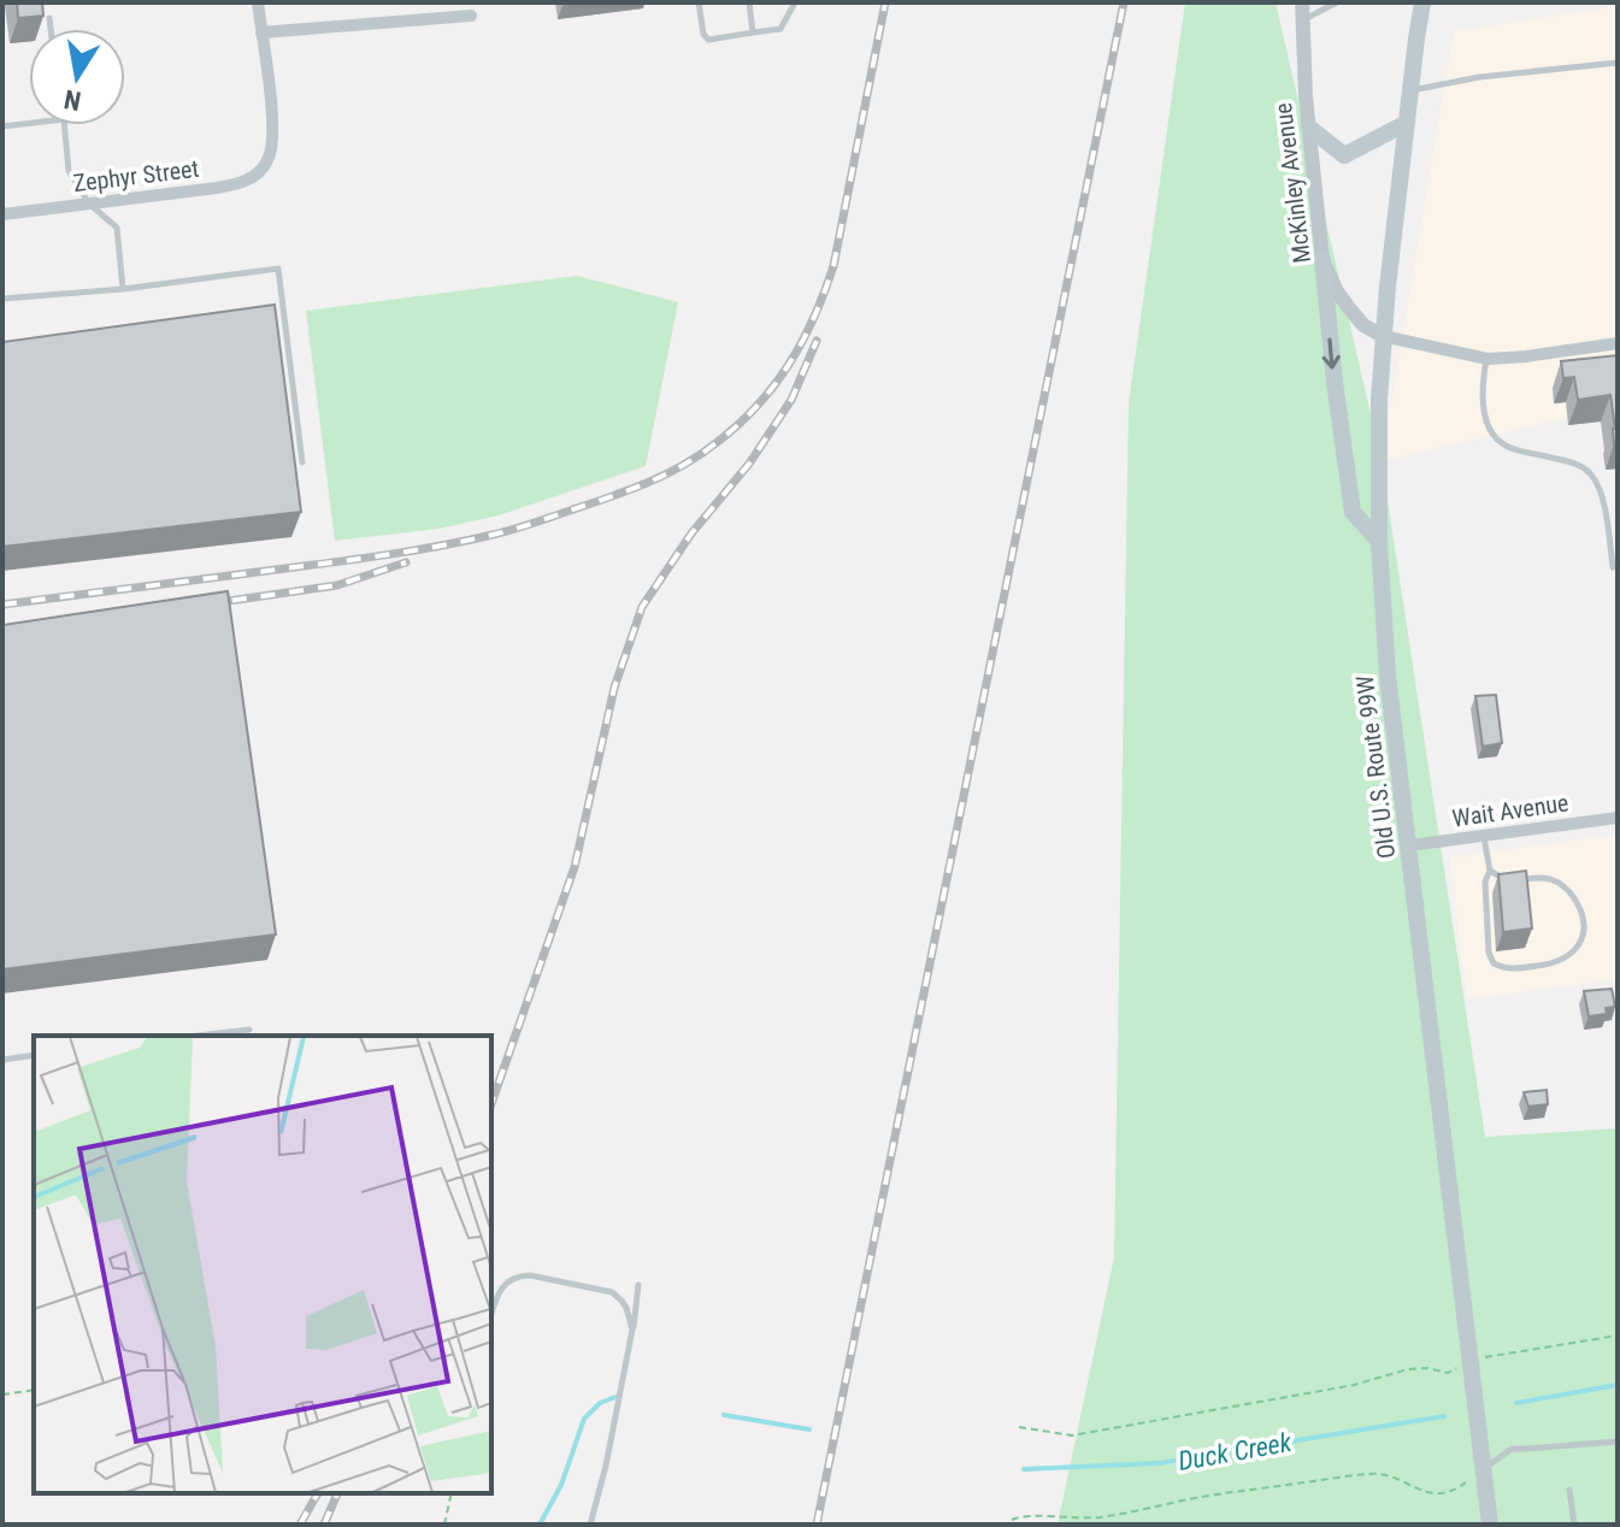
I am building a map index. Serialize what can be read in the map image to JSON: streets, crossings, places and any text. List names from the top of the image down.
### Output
{
  "streets": {
    "main road": ["Old U.S. Route 99W"],
    "street": ["Zephyr Street", "McKinley Avenue", "Wait Avenue"]
  },
  "crossings": [
    ["McKinley Avenue", "Old U.S. Route 99W"],
    ["Old U.S. Route 99W", "Wait Avenue"]
  ],
  "water": ["Duck Creek"],
  "north": "bottom"
}
